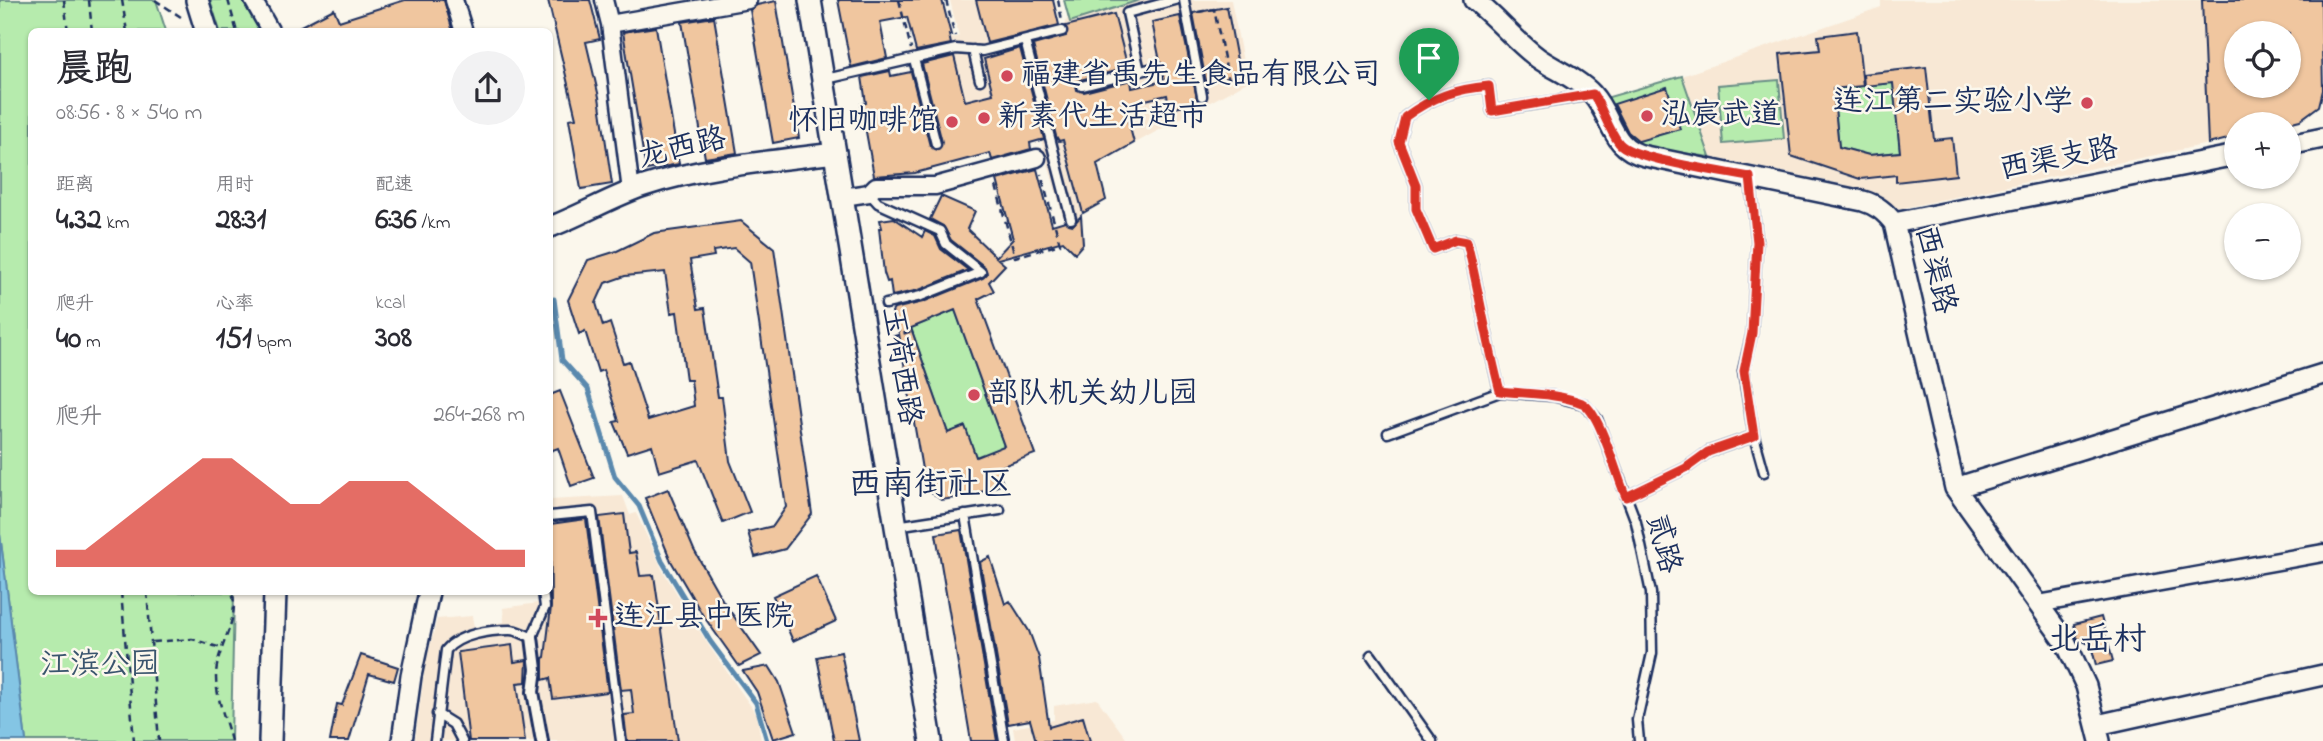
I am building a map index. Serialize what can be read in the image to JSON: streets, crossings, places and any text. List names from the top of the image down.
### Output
{
  "streets": {
    "main road": ["玉荷西路"],
    "street": ["龙西路", "西渠支路", "西渠路"],
    "lane": ["贰路"]
  },
  "crossings": [
    ["龙西路", "玉荷西路"],
    ["西渠支路", "西渠路"]
  ],
  "districts": ["西南街社区", "北岳村"],
  "parks": ["江滨公园"],
  "places": {
    "other": [
      "福建省禹先生食品有限公司",
      "连江第二实验小学",
      "泓宸武道",
      "新素代生活超市",
      "怀旧咖啡馆",
      "部队机关幼儿园"
    ],
    "health": ["连江县中医院"]
  },
  "page": {
    "map_buttons": ["+", "−"],
    "heading": ["晨跑", "08:56 · 8 × 540 m"],
    "stats": [
      ["距离", "4.32 km"],
      ["用时", "28:31"],
      ["配速", "6:36 /km"],
      ["爬升", "40 m"],
      ["心率", "151 bpm"],
      ["kcal", "308"]
    ],
    "chart": ["爬升", "264–268 m"]
  }
}
